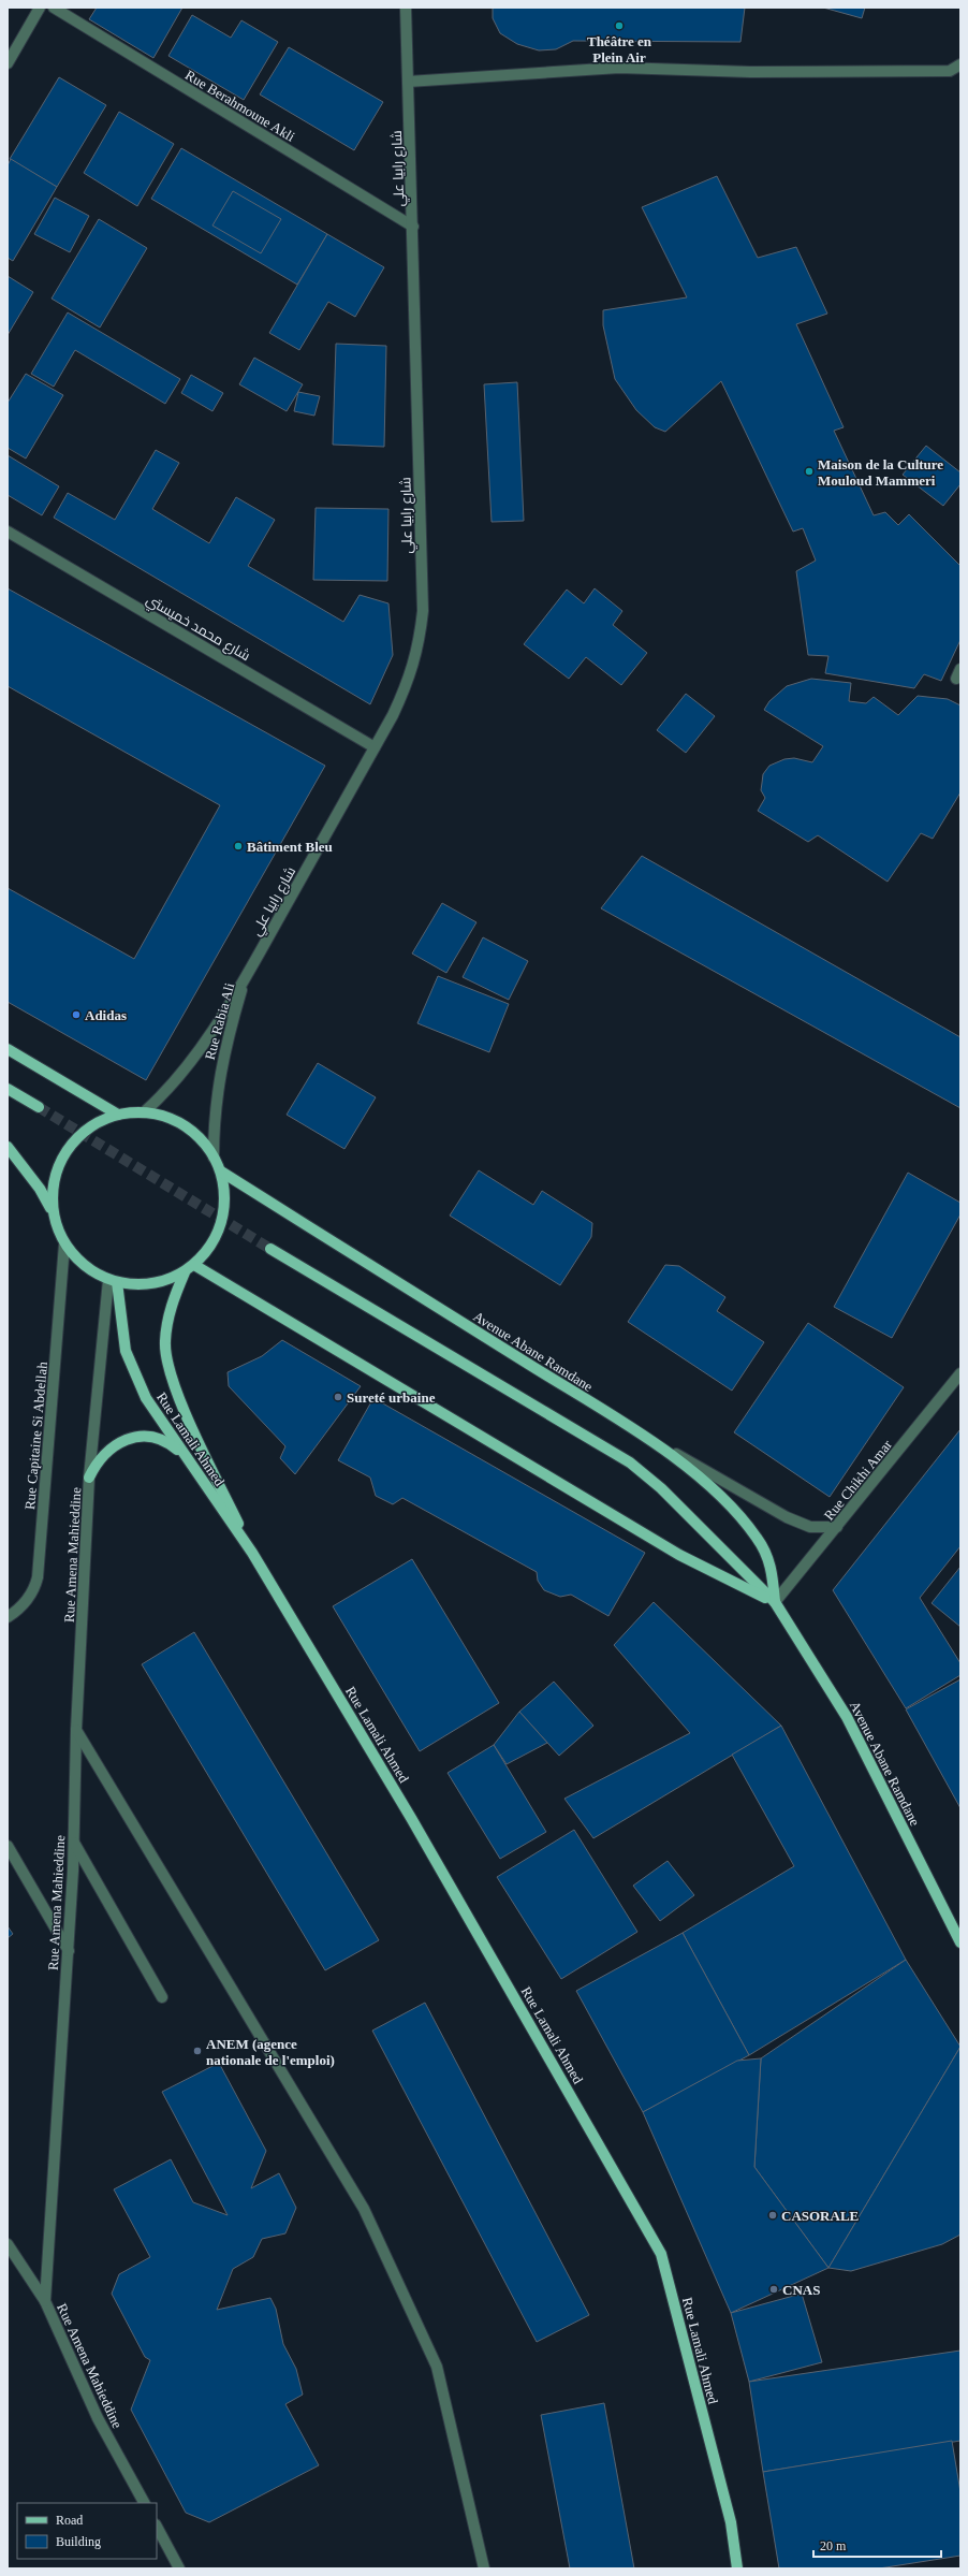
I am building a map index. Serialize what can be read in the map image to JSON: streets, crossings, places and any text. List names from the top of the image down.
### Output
{
  "streets": {
    "main road": ["Avenue Abane Ramdane", "Rue Lamali Ahmed"],
    "street": [
      "Rue Berahmoune Akli",
      "شارع رابيا علي",
      "شارع محمد خميستي",
      "Rue Rabia Ali",
      "Rue Capitaine Si Abdellah",
      "Rue Chikhi Amar",
      "Rue Amena Mahieddine"
    ]
  },
  "crossings": [
    ["Rue Berahmoune Akli", "شارع رابيا علي"],
    ["شارع رابيا علي", "شارع محمد خميستي"],
    ["شارع رابيا علي", "Rue Rabia Ali"],
    ["Avenue Abane Ramdane", "Rue Chikhi Amar"],
    ["Rue Lamali Ahmed", "Rue Amena Mahieddine"]
  ],
  "places": [
    "Théâtre en Plein Air",
    "Maison de la Culture Mouloud Mammeri",
    "Bâtiment Bleu",
    "Adidas",
    "Sureté urbaine",
    "ANEM (agence nationale de l'emploi)",
    "CASORALE",
    "CNAS"
  ],
  "legend": ["Road", "Building"],
  "scale_bar": "20 m"
}
